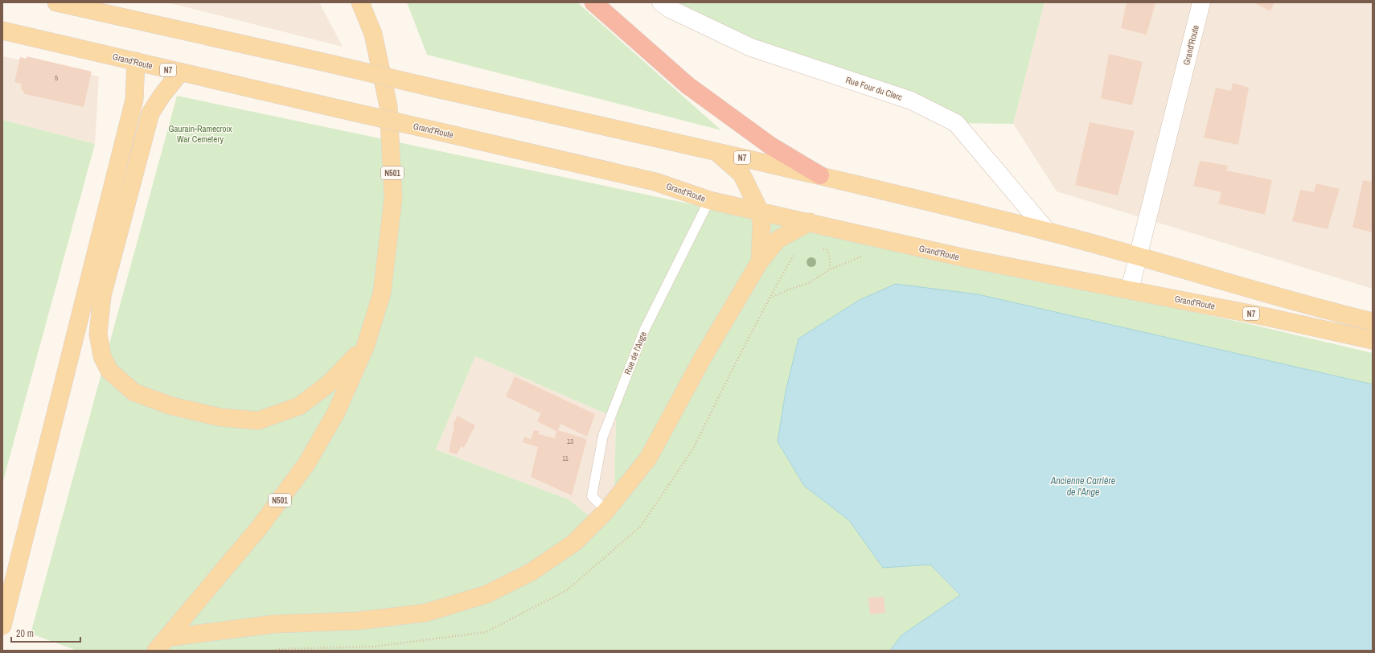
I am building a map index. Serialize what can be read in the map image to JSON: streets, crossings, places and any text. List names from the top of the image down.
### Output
{
  "streets": {
    "main road": ["Grand'Route", "N7", "N501"],
    "street": ["Rue Four du Clerc"],
    "lane": ["Rue de l'Ange"]
  },
  "crossings": [
    ["Grand'Route", "N7"],
    ["Grand'Route", "Rue de l'Ange"],
    ["N7", "Rue Four du Clerc"]
  ],
  "water": ["Ancienne Carrière de l'Ange"],
  "parks": ["Gaurain-Ramecroix War Cemetery"],
  "house_numbers": ["5", "13", "11"],
  "scale_bar": "20 m"
}
